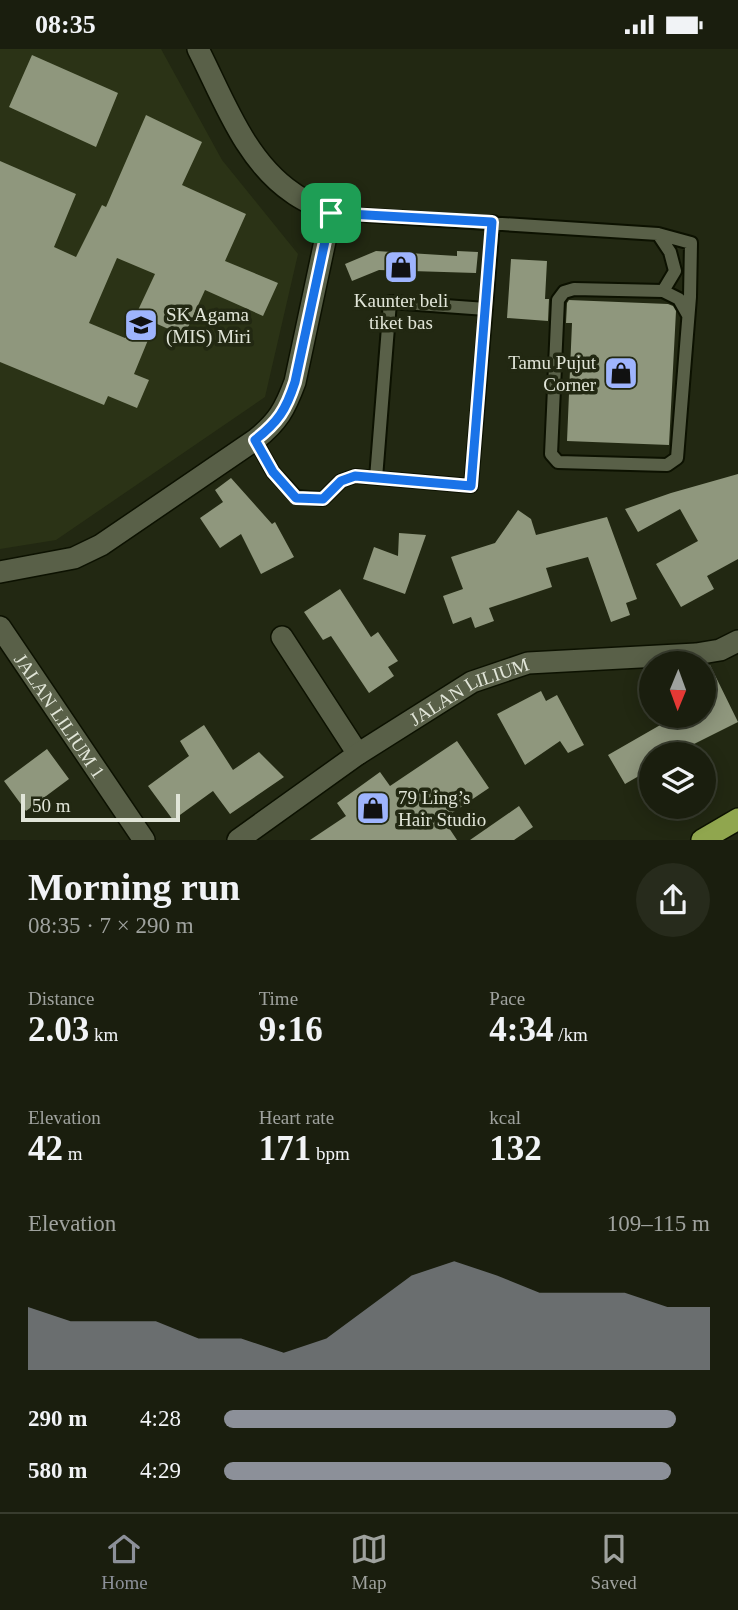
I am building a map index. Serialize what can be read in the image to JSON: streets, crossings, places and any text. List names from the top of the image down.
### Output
{
  "streets": {
    "street": ["JALAN LILIUM", "JALAN LILIUM 1"]
  },
  "places": {
    "shop": ["Kaunter beli tiket bas", "Tamu Pujut Corner", "79 Ling’s Hair Studio"],
    "school or university": ["SK Agama (MIS) Miri"]
  },
  "scale_bar": "50 m",
  "north": "bottom",
  "page": {
    "status": "08:35",
    "scale": "50 m",
    "heading": ["Morning run", "08:35 · 7 × 290 m"],
    "stats": [
      ["Distance", "2.03 km"],
      ["Time", "9:16"],
      ["Pace", "4:34 /km"],
      ["Elevation", "42 m"],
      ["Heart rate", "171 bpm"],
      ["kcal", "132"]
    ],
    "chart": ["Elevation", "109–115 m"],
    "list": [
      {
        "name": "290 m",
        "note": "4:28"
      },
      {
        "name": "580 m",
        "note": "4:29"
      }
    ],
    "tabs": ["Home", "Map", "Saved"]
  }
}
